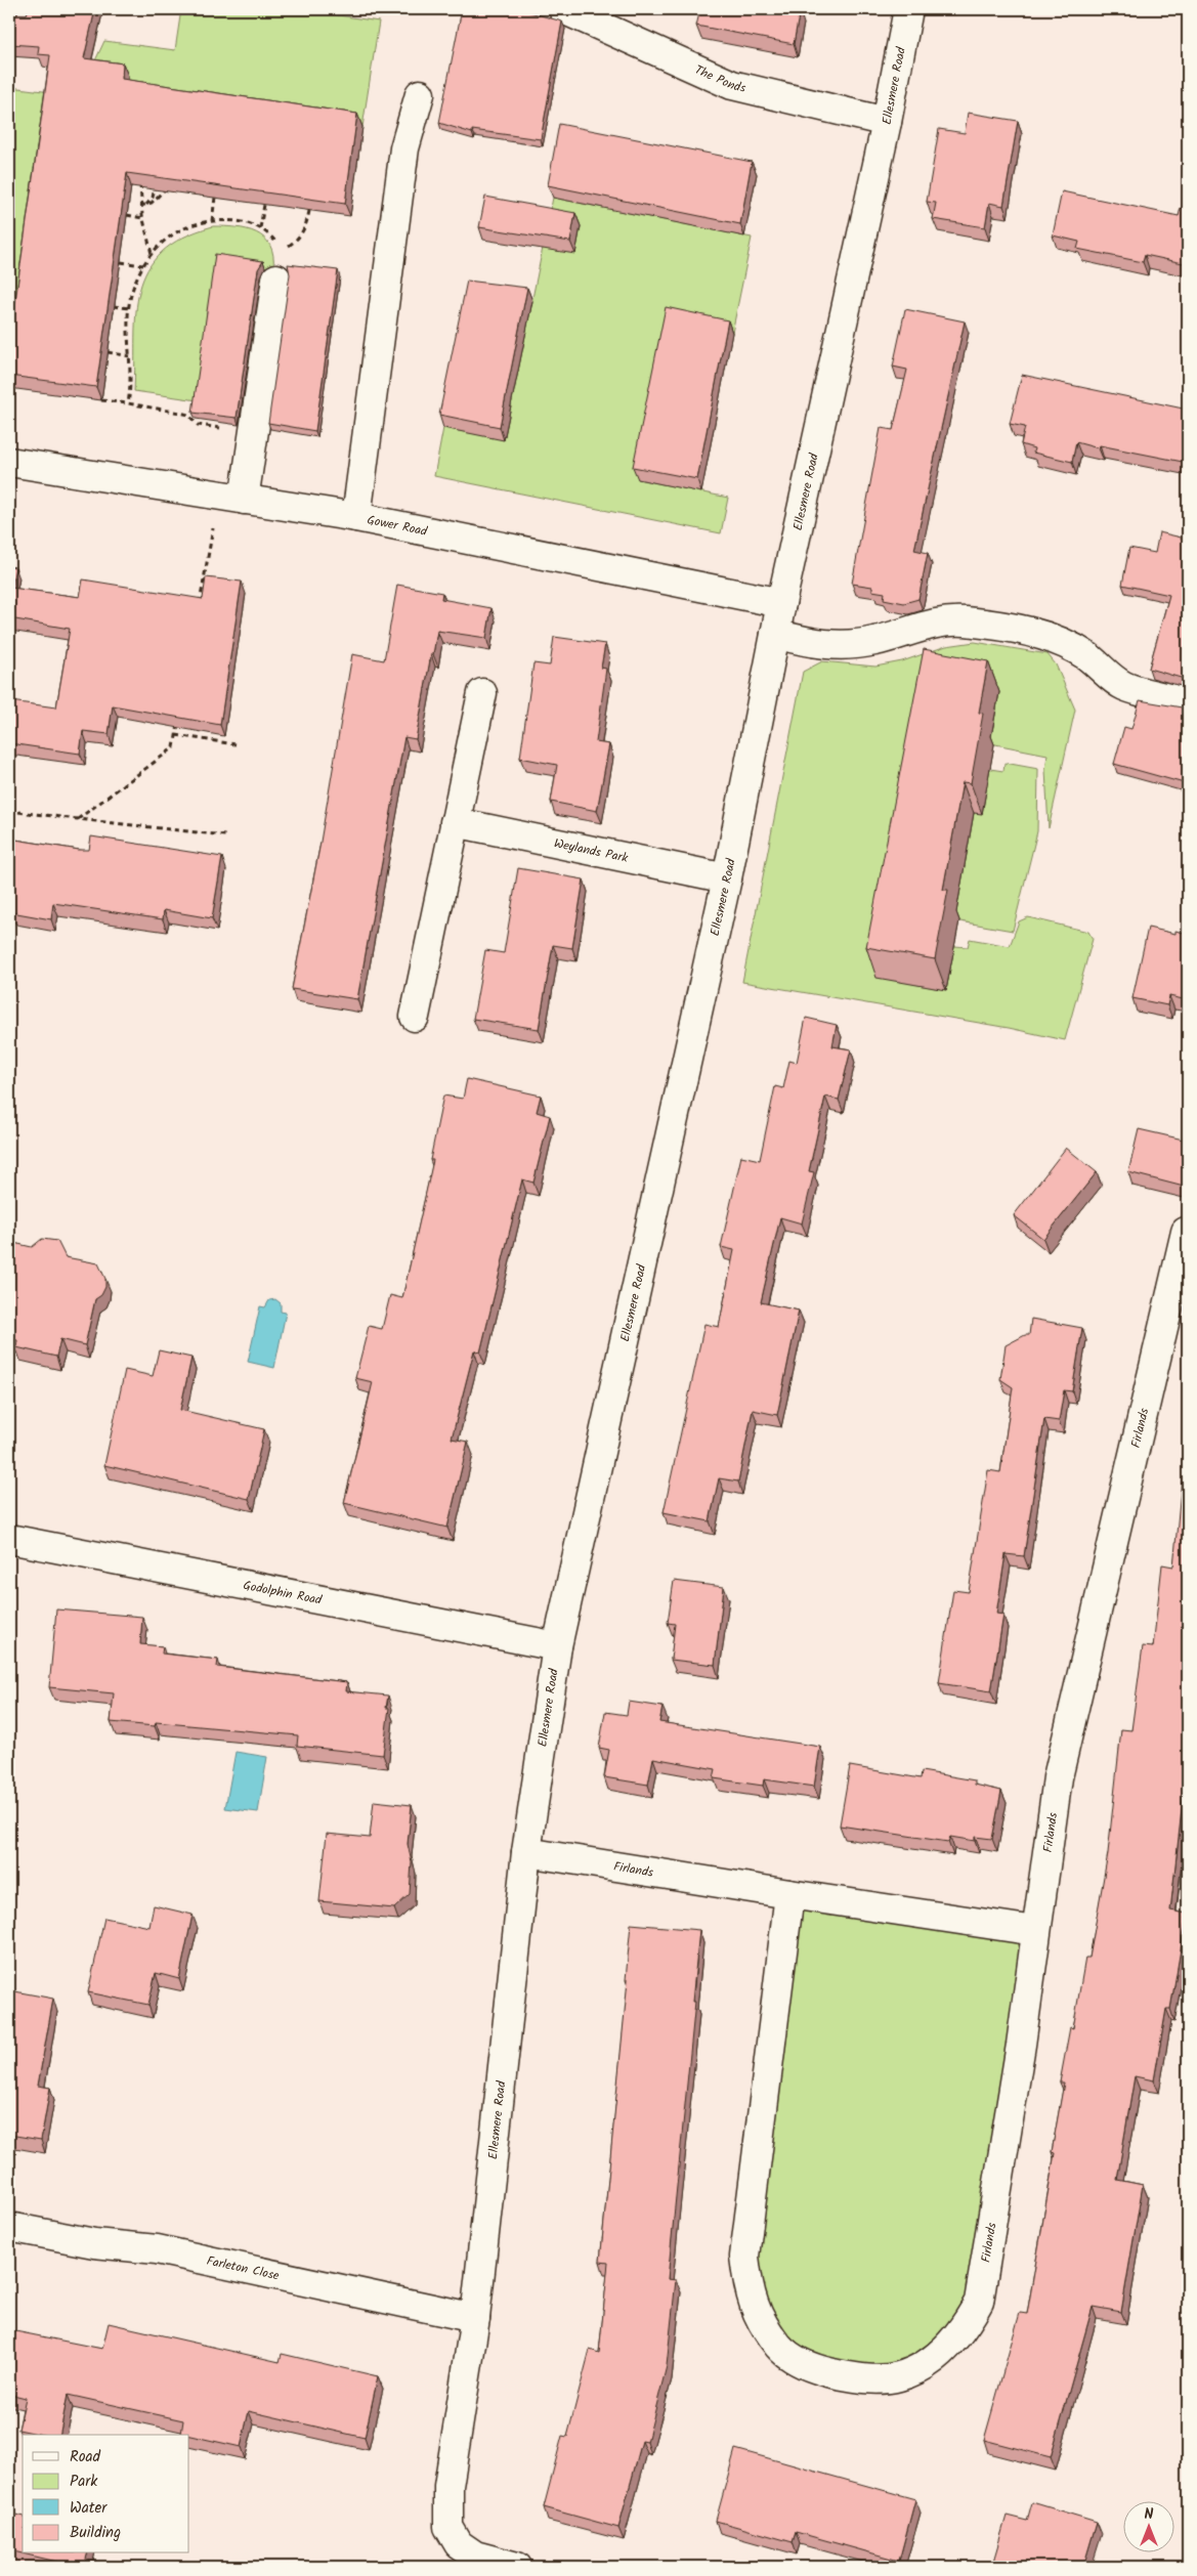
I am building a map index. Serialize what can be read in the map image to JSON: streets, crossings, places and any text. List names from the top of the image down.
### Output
{
  "streets": {
    "street": [
      "The Ponds",
      "Ellesmere Road",
      "Gower Road",
      "Weylands Park",
      "Firlands",
      "Godolphin Road",
      "Farleton Close"
    ]
  },
  "crossings": [
    ["The Ponds", "Ellesmere Road"],
    ["Ellesmere Road", "Gower Road"],
    ["Ellesmere Road", "Weylands Park"],
    ["Ellesmere Road", "Firlands"],
    ["Ellesmere Road", "Godolphin Road"],
    ["Ellesmere Road", "Farleton Close"]
  ],
  "legend": [
    "Road",
    "Park",
    "Water",
    "Building"
  ],
  "north": "top"
}
